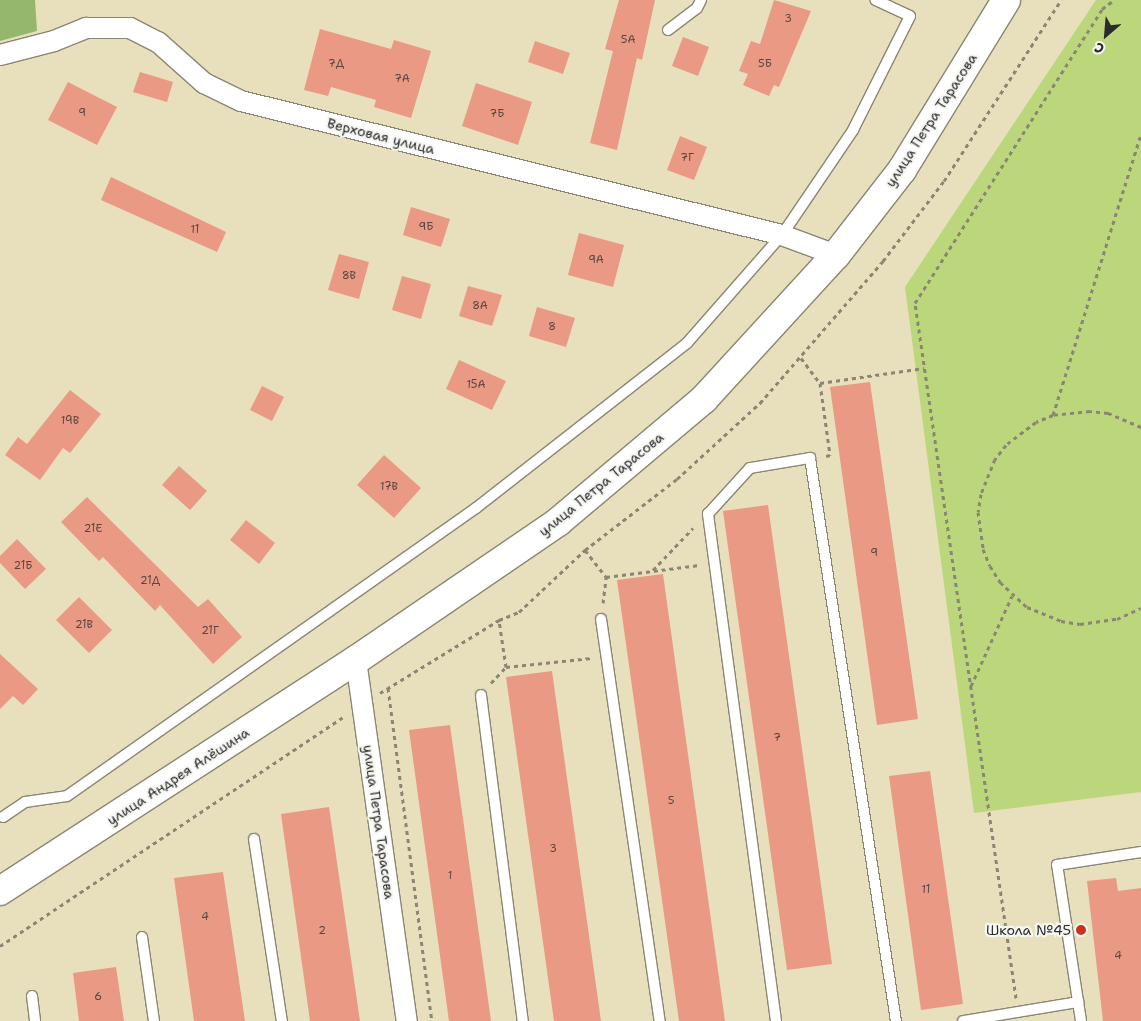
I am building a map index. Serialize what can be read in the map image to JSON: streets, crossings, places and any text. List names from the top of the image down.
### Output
{
  "streets": {
    "street": ["улица Петра Тарасова", "Верховая улица", "улица Андрея Алёшина"]
  },
  "crossings": [
    ["улица Петра Тарасова", "Верховая улица"],
    ["улица Петра Тарасова", "улица Андрея Алёшина"]
  ],
  "places": ["Школа №45"],
  "house_numbers": [
    "3",
    "5А",
    "7Д",
    "5Б",
    "7А",
    "9",
    "7Б",
    "7Г",
    "9Б",
    "11",
    "9А",
    "8В",
    "8А",
    "8",
    "15А",
    "19В",
    "17В",
    "21Е",
    "9",
    "21Б",
    "21Д",
    "21В",
    "21Г",
    "7",
    "5",
    "3",
    "1",
    "11",
    "4",
    "2",
    "4",
    "6"
  ],
  "north": "bottom left"
}
